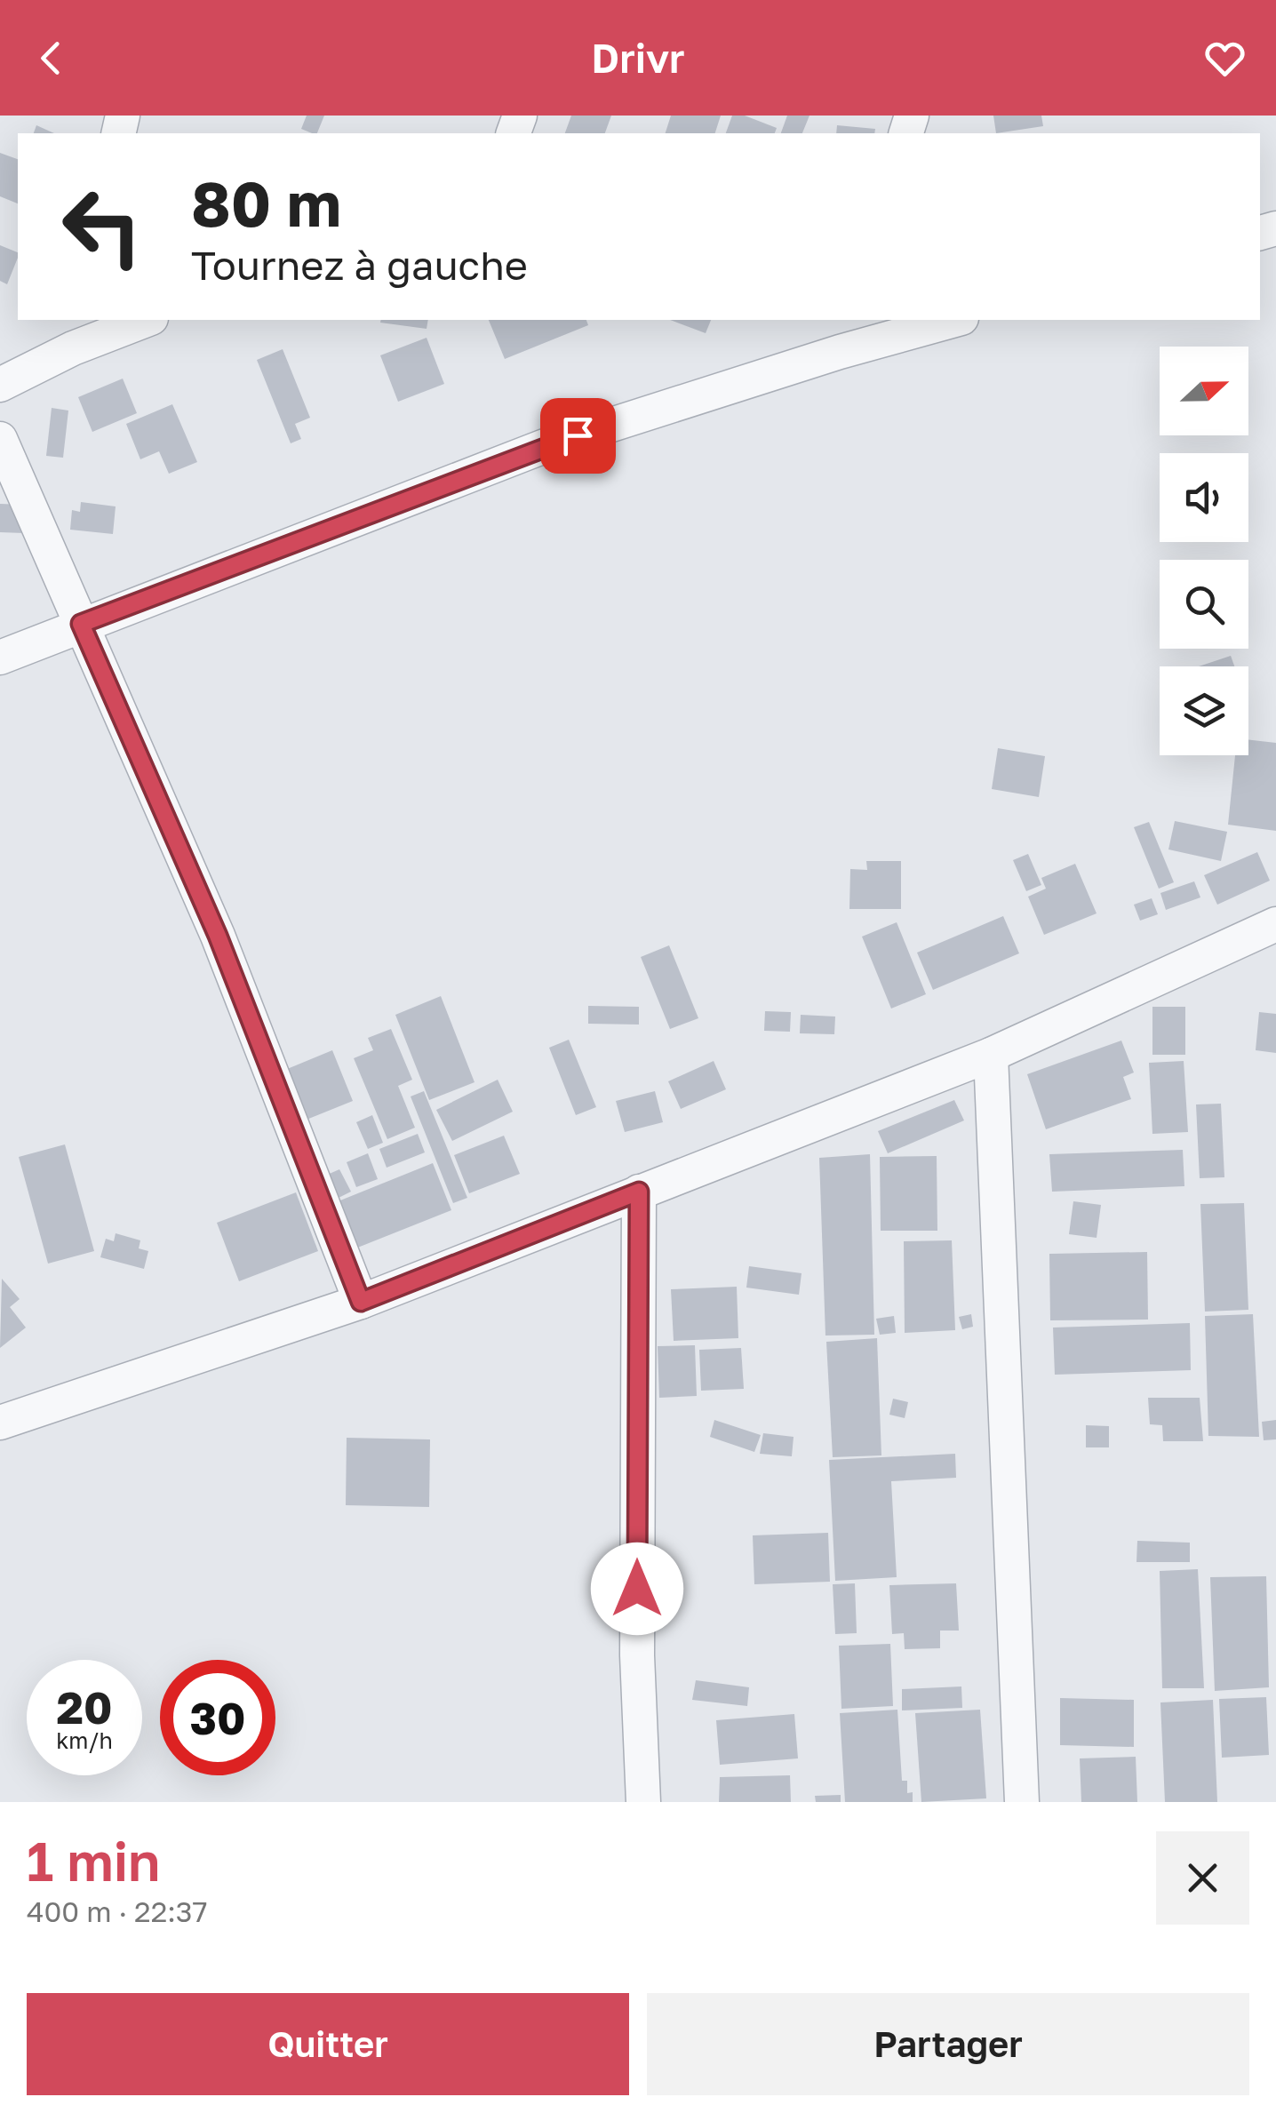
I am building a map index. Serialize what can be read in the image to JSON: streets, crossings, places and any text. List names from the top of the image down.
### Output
{
  "north": "right",
  "page": {
    "header": "Drivr",
    "turn": ["80 m", "Tournez à gauche"],
    "speed": "20 km/h",
    "limit": "30",
    "heading": ["1 min", "400 m · 22:37"],
    "buttons": ["Quitter", "Partager"]
  }
}
